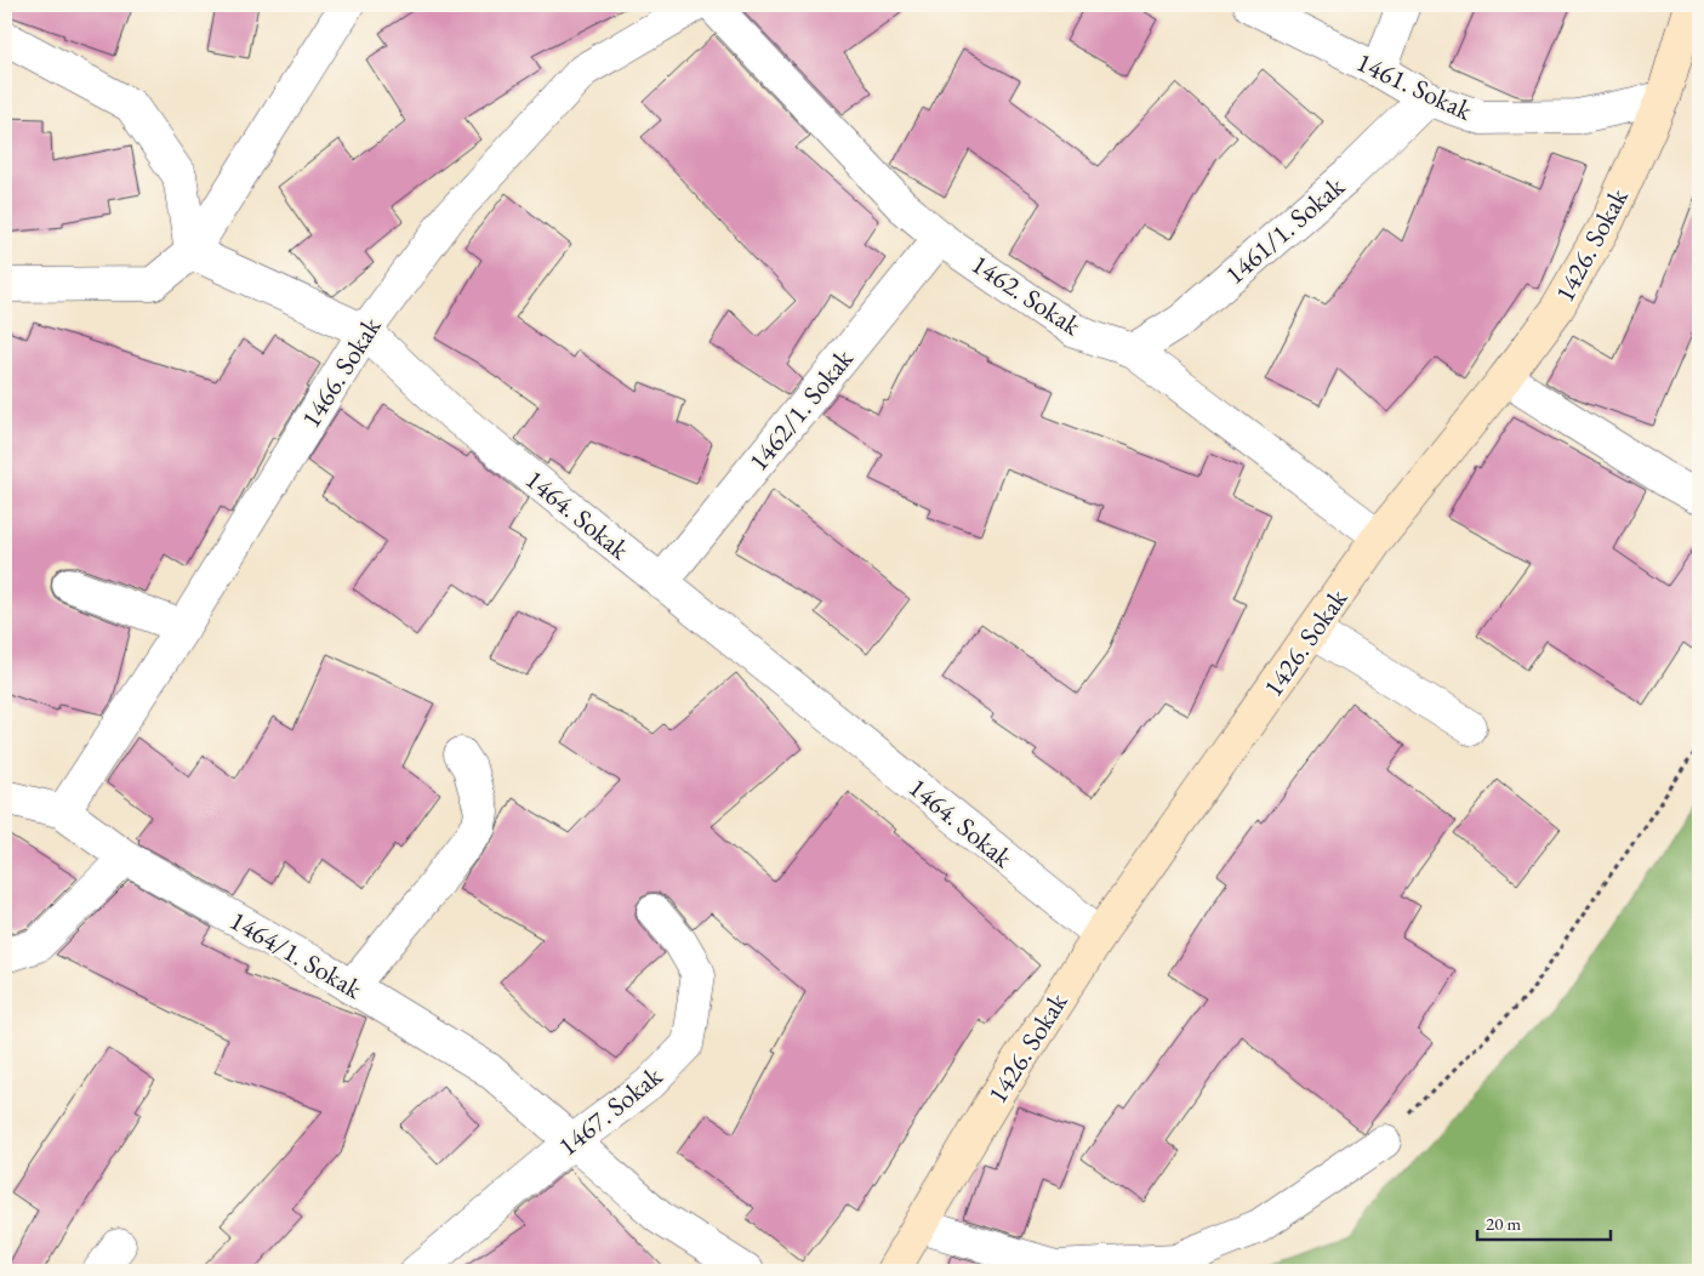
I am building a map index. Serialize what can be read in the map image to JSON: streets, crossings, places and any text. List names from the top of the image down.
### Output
{
  "streets": {
    "main road": ["1426. Sokak"],
    "street": [
      "1461. Sokak",
      "1461/1. Sokak",
      "1462. Sokak",
      "1466. Sokak",
      "1462/1. Sokak",
      "1464. Sokak",
      "1464/1. Sokak",
      "1467. Sokak"
    ]
  },
  "crossings": [
    ["1461. Sokak", "1461/1. Sokak"],
    ["1461. Sokak", "1426. Sokak"],
    ["1461/1. Sokak", "1462. Sokak"],
    ["1426. Sokak", "1462. Sokak"],
    ["1426. Sokak", "1464. Sokak"],
    ["1462. Sokak", "1462/1. Sokak"],
    ["1466. Sokak", "1464. Sokak"],
    ["1466. Sokak", "1464/1. Sokak"],
    ["1462/1. Sokak", "1464. Sokak"],
    ["1464/1. Sokak", "1467. Sokak"]
  ],
  "scale_bar": "20 m"
}
